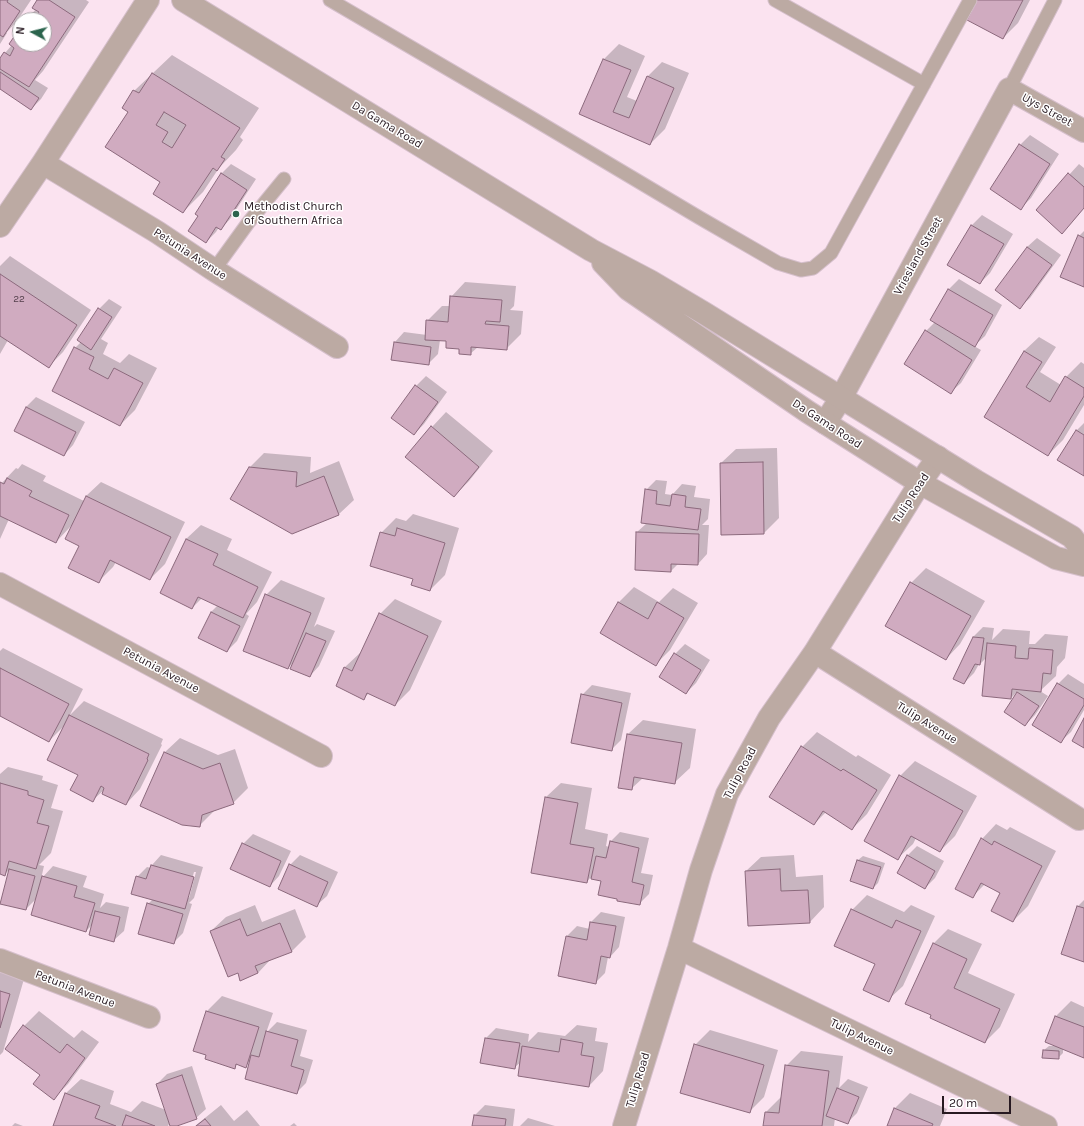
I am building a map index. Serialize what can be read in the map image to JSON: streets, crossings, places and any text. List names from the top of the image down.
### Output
{
  "streets": {
    "street": [
      "Uys Street",
      "Da Gama Road",
      "Petunia Avenue",
      "Vriesland Street",
      "Tulip Road",
      "Tulip Avenue"
    ]
  },
  "crossings": [
    ["Uys Street", "Vriesland Street"],
    ["Da Gama Road", "Vriesland Street"],
    ["Da Gama Road", "Tulip Road"],
    ["Tulip Road", "Tulip Avenue"]
  ],
  "places": ["Methodist Church of Southern Africa"],
  "house_numbers": ["22"],
  "scale_bar": "20 m",
  "north": "left"
}
